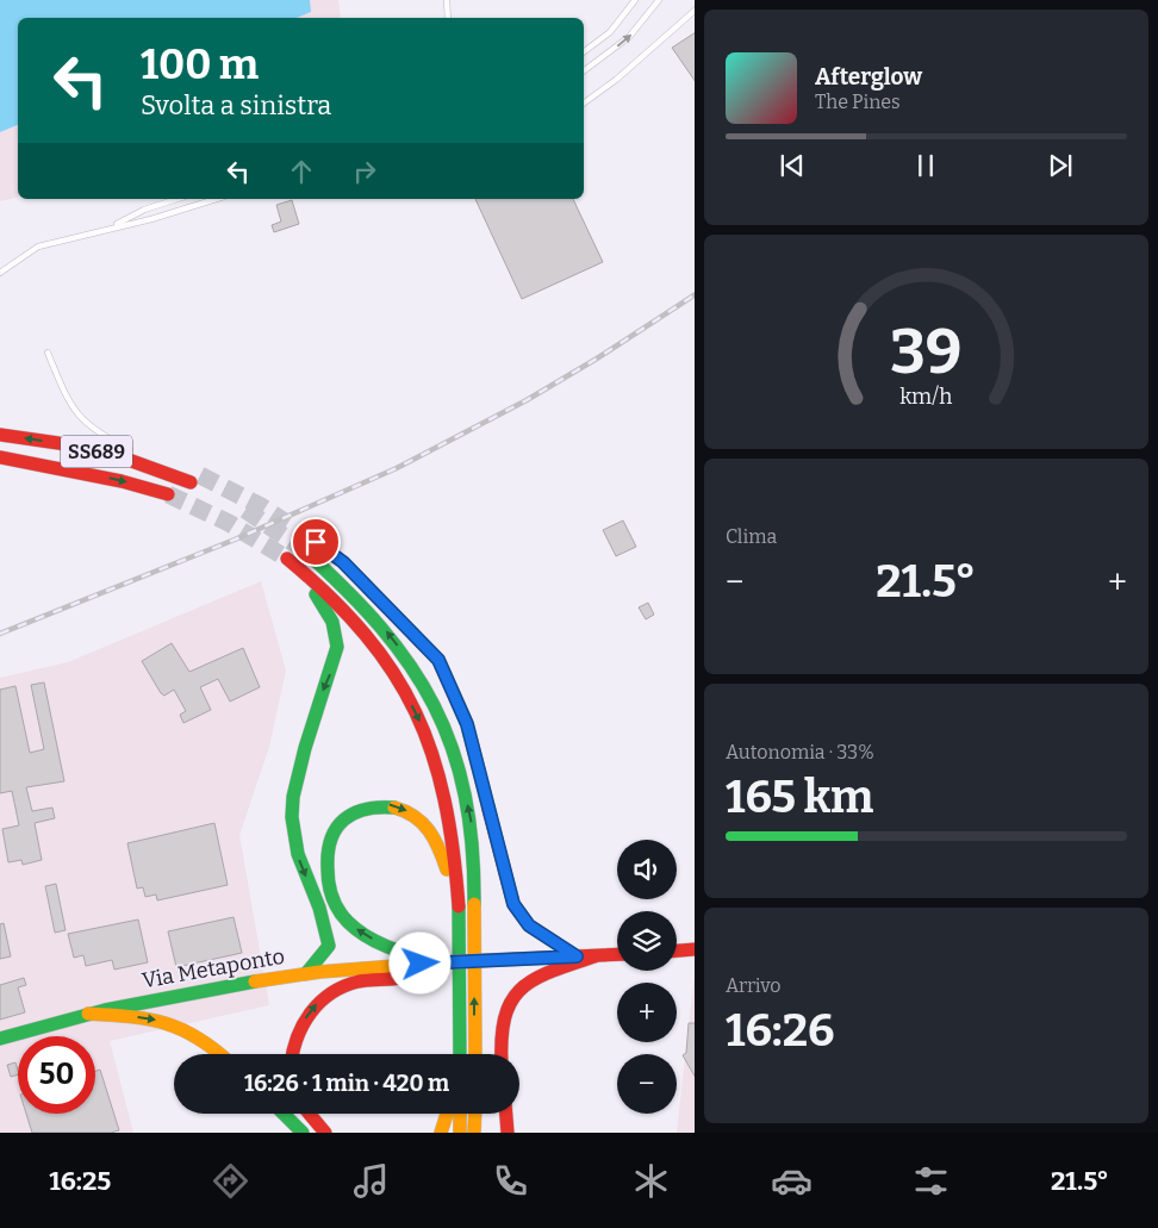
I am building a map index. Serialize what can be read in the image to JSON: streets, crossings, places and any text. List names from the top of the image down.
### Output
{
  "streets": {
    "main road": ["SS689", "Via Metaponto"]
  },
  "page": {
    "turn": ["100 m", "Svolta a sinistra"],
    "song": ["Afterglow", "The Pines"],
    "tile": [
      "Clima",
      ["Autonomia · 33%", "165 km"],
      ["Arrivo", "16:26"]
    ],
    "heat": ["−", "21.5°", "+"],
    "map_buttons": ["+", "−"],
    "limit": "50",
    "trip": "16:26 · 1 min · 420 m",
    "tabs": ["16:25", "21.5°"],
    "gauge": ["39", "km/h"]
  }
}
